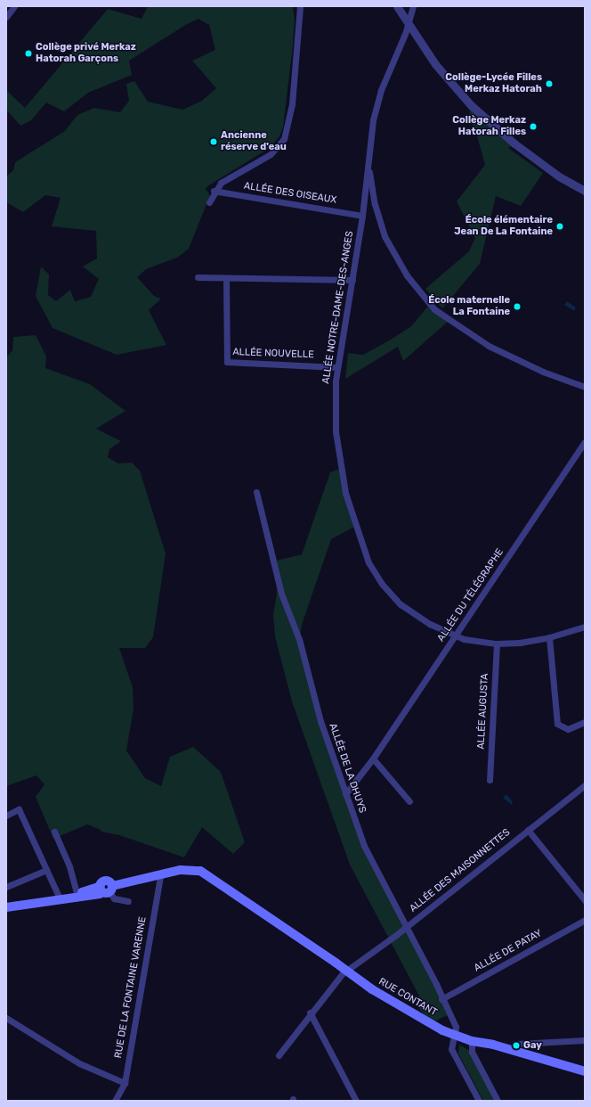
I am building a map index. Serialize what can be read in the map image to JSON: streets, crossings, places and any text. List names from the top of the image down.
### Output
{
  "streets": {
    "main road": ["RUE CONTANT"],
    "street": [
      "ALLÉE DES OISEAUX",
      "ALLÉE NOTRE-DAME-DES-ANGES",
      "ALLÉE NOUVELLE",
      "ALLÉE DU TÉLÉGRAPHE",
      "ALLÉE AUGUSTA",
      "ALLÉE DE LA DHUYS",
      "ALLÉE DES MAISONNETTES",
      "ALLÉE DE PATAY",
      "RUE DE LA FONTAINE VARENNE"
    ]
  },
  "crossings": [
    ["ALLÉE DES OISEAUX", "ALLÉE NOTRE-DAME-DES-ANGES"],
    ["ALLÉE NOTRE-DAME-DES-ANGES", "ALLÉE NOUVELLE"],
    ["ALLÉE NOTRE-DAME-DES-ANGES", "ALLÉE DU TÉLÉGRAPHE"],
    ["ALLÉE NOTRE-DAME-DES-ANGES", "ALLÉE AUGUSTA"],
    ["ALLÉE DU TÉLÉGRAPHE", "ALLÉE DE LA DHUYS"],
    ["ALLÉE DE LA DHUYS", "ALLÉE DES MAISONNETTES"],
    ["ALLÉE DE LA DHUYS", "ALLÉE DE PATAY"],
    ["ALLÉE DE LA DHUYS", "RUE CONTANT"],
    ["ALLÉE DES MAISONNETTES", "RUE CONTANT"],
    ["RUE DE LA FONTAINE VARENNE", "RUE CONTANT"]
  ],
  "places": [
    "Collège privé Merkaz Hatorah Garçons",
    "Collège-Lycée Filles Merkaz Hatorah",
    "Collège Merkaz Hatorah Filles",
    "Ancienne réserve d'eau",
    "École élémentaire Jean De La Fontaine",
    "École maternelle La Fontaine",
    "Gay"
  ]
}
